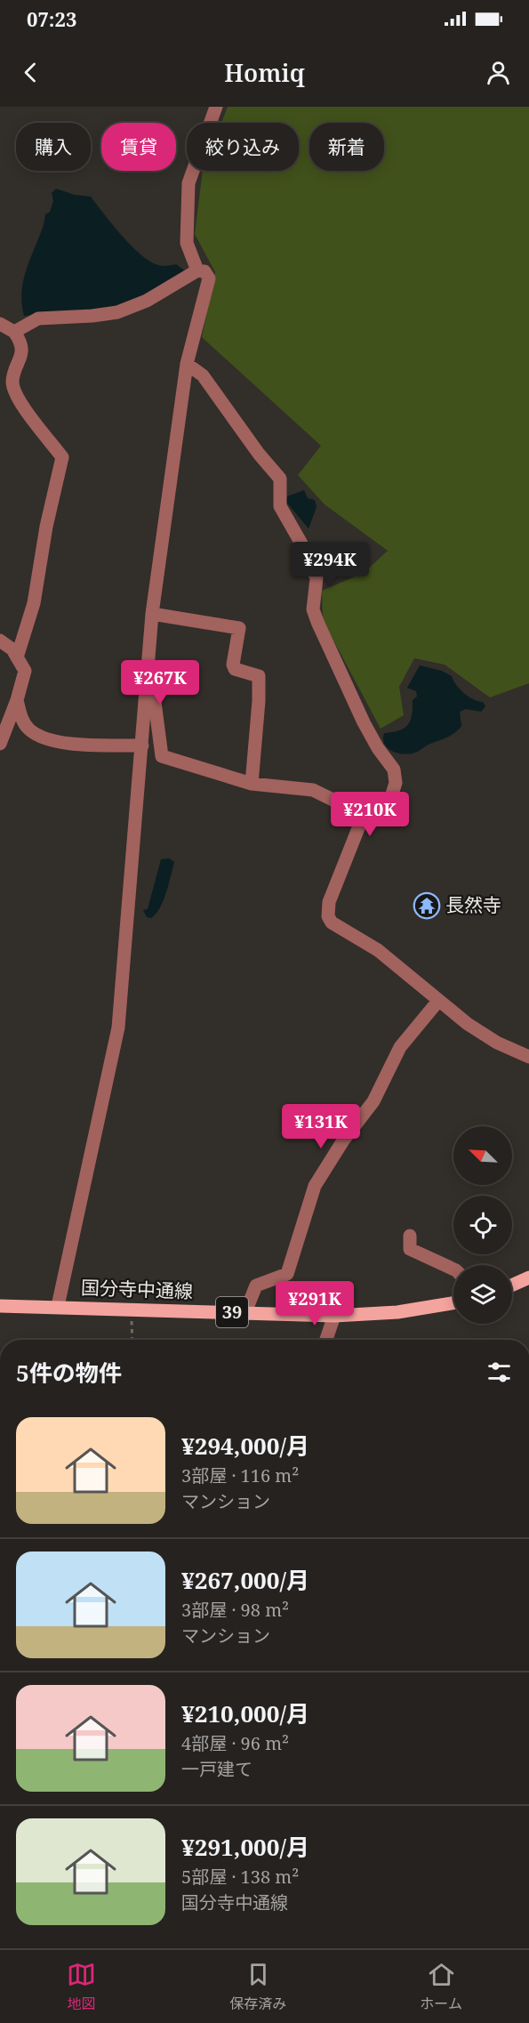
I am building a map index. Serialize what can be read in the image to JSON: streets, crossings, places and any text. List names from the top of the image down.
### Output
{
  "streets": {
    "main road": ["国分寺中通線", "39"]
  },
  "places": {
    "temple": ["長然寺"]
  },
  "north": "top left",
  "page": {
    "status": "07:23",
    "header": "Homiq",
    "chip": [
      "購入",
      "賃貸",
      "絞り込み",
      "新着"
    ],
    "price": [
      "¥294K",
      "¥267K",
      "¥210K",
      "¥131K",
      "¥291K"
    ],
    "heading": "5件の物件",
    "list": [
      {
        "name": "¥294,000/月",
        "note": "3部屋 · 116 m² · マンション"
      },
      {
        "name": "¥267,000/月",
        "note": "3部屋 · 98 m² · マンション"
      },
      {
        "name": "¥210,000/月",
        "note": "4部屋 · 96 m² · 一戸建て"
      },
      {
        "name": "¥291,000/月",
        "note": "5部屋 · 138 m² · 国分寺中通線"
      }
    ],
    "tabs": ["地図", "保存済み", "ホーム"]
  }
}
